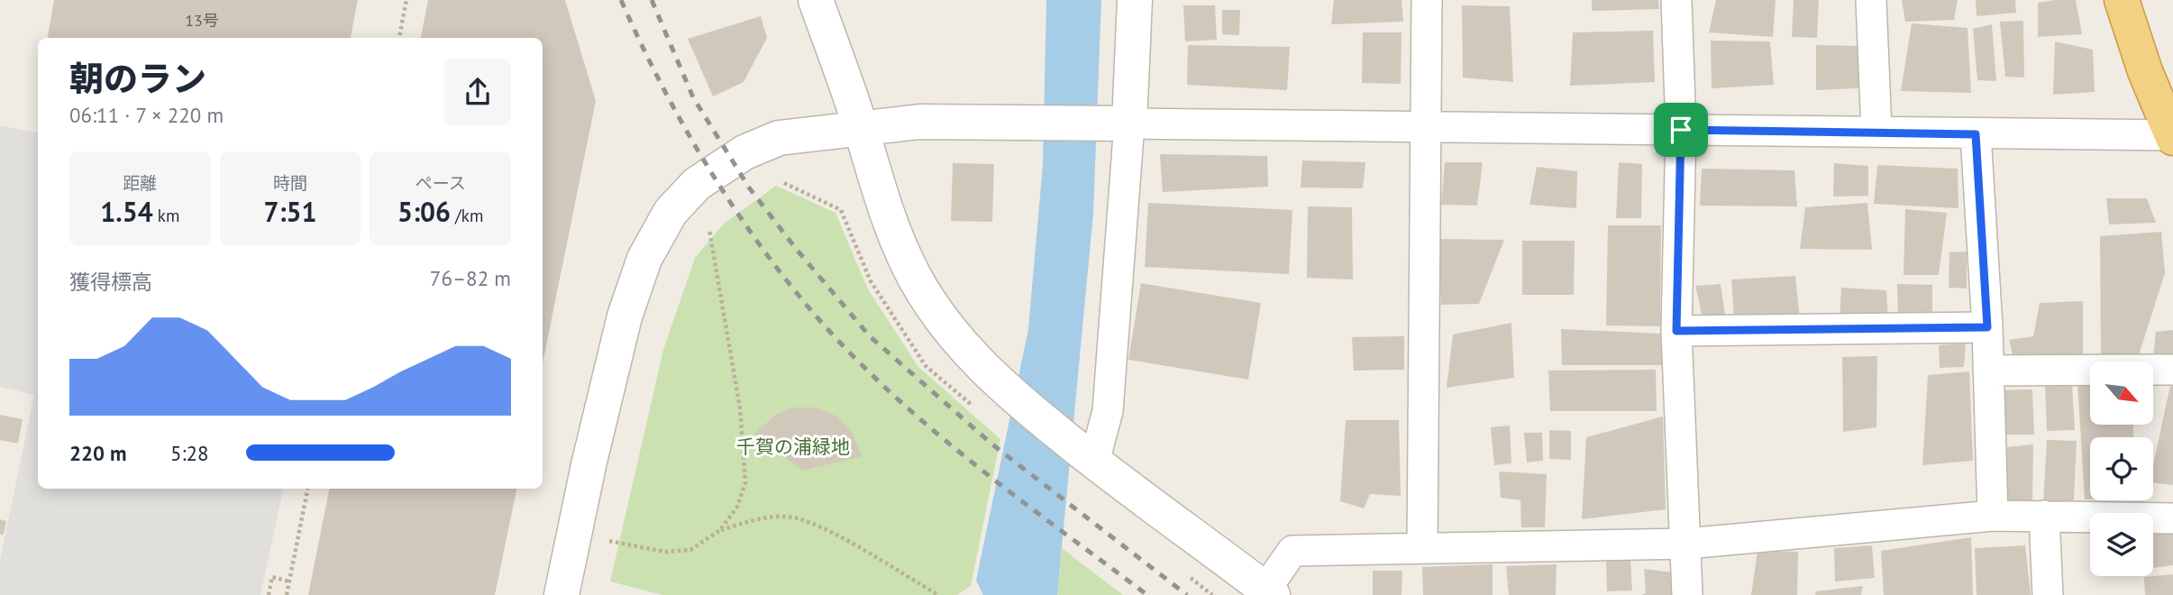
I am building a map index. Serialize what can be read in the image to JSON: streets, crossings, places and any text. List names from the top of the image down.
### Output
{
  "parks": ["千賀の浦緑地"],
  "house_numbers": ["13号"],
  "north": "bottom right",
  "page": {
    "heading": ["朝のラン", "06:11 · 7 × 220 m"],
    "stats": [
      ["距離", "1.54 km"],
      ["時間", "7:51"],
      ["ペース", "5:06 /km"]
    ],
    "chart": ["獲得標高", "76–82 m"],
    "list": [
      {
        "name": "220 m",
        "note": "5:28"
      }
    ]
  }
}
